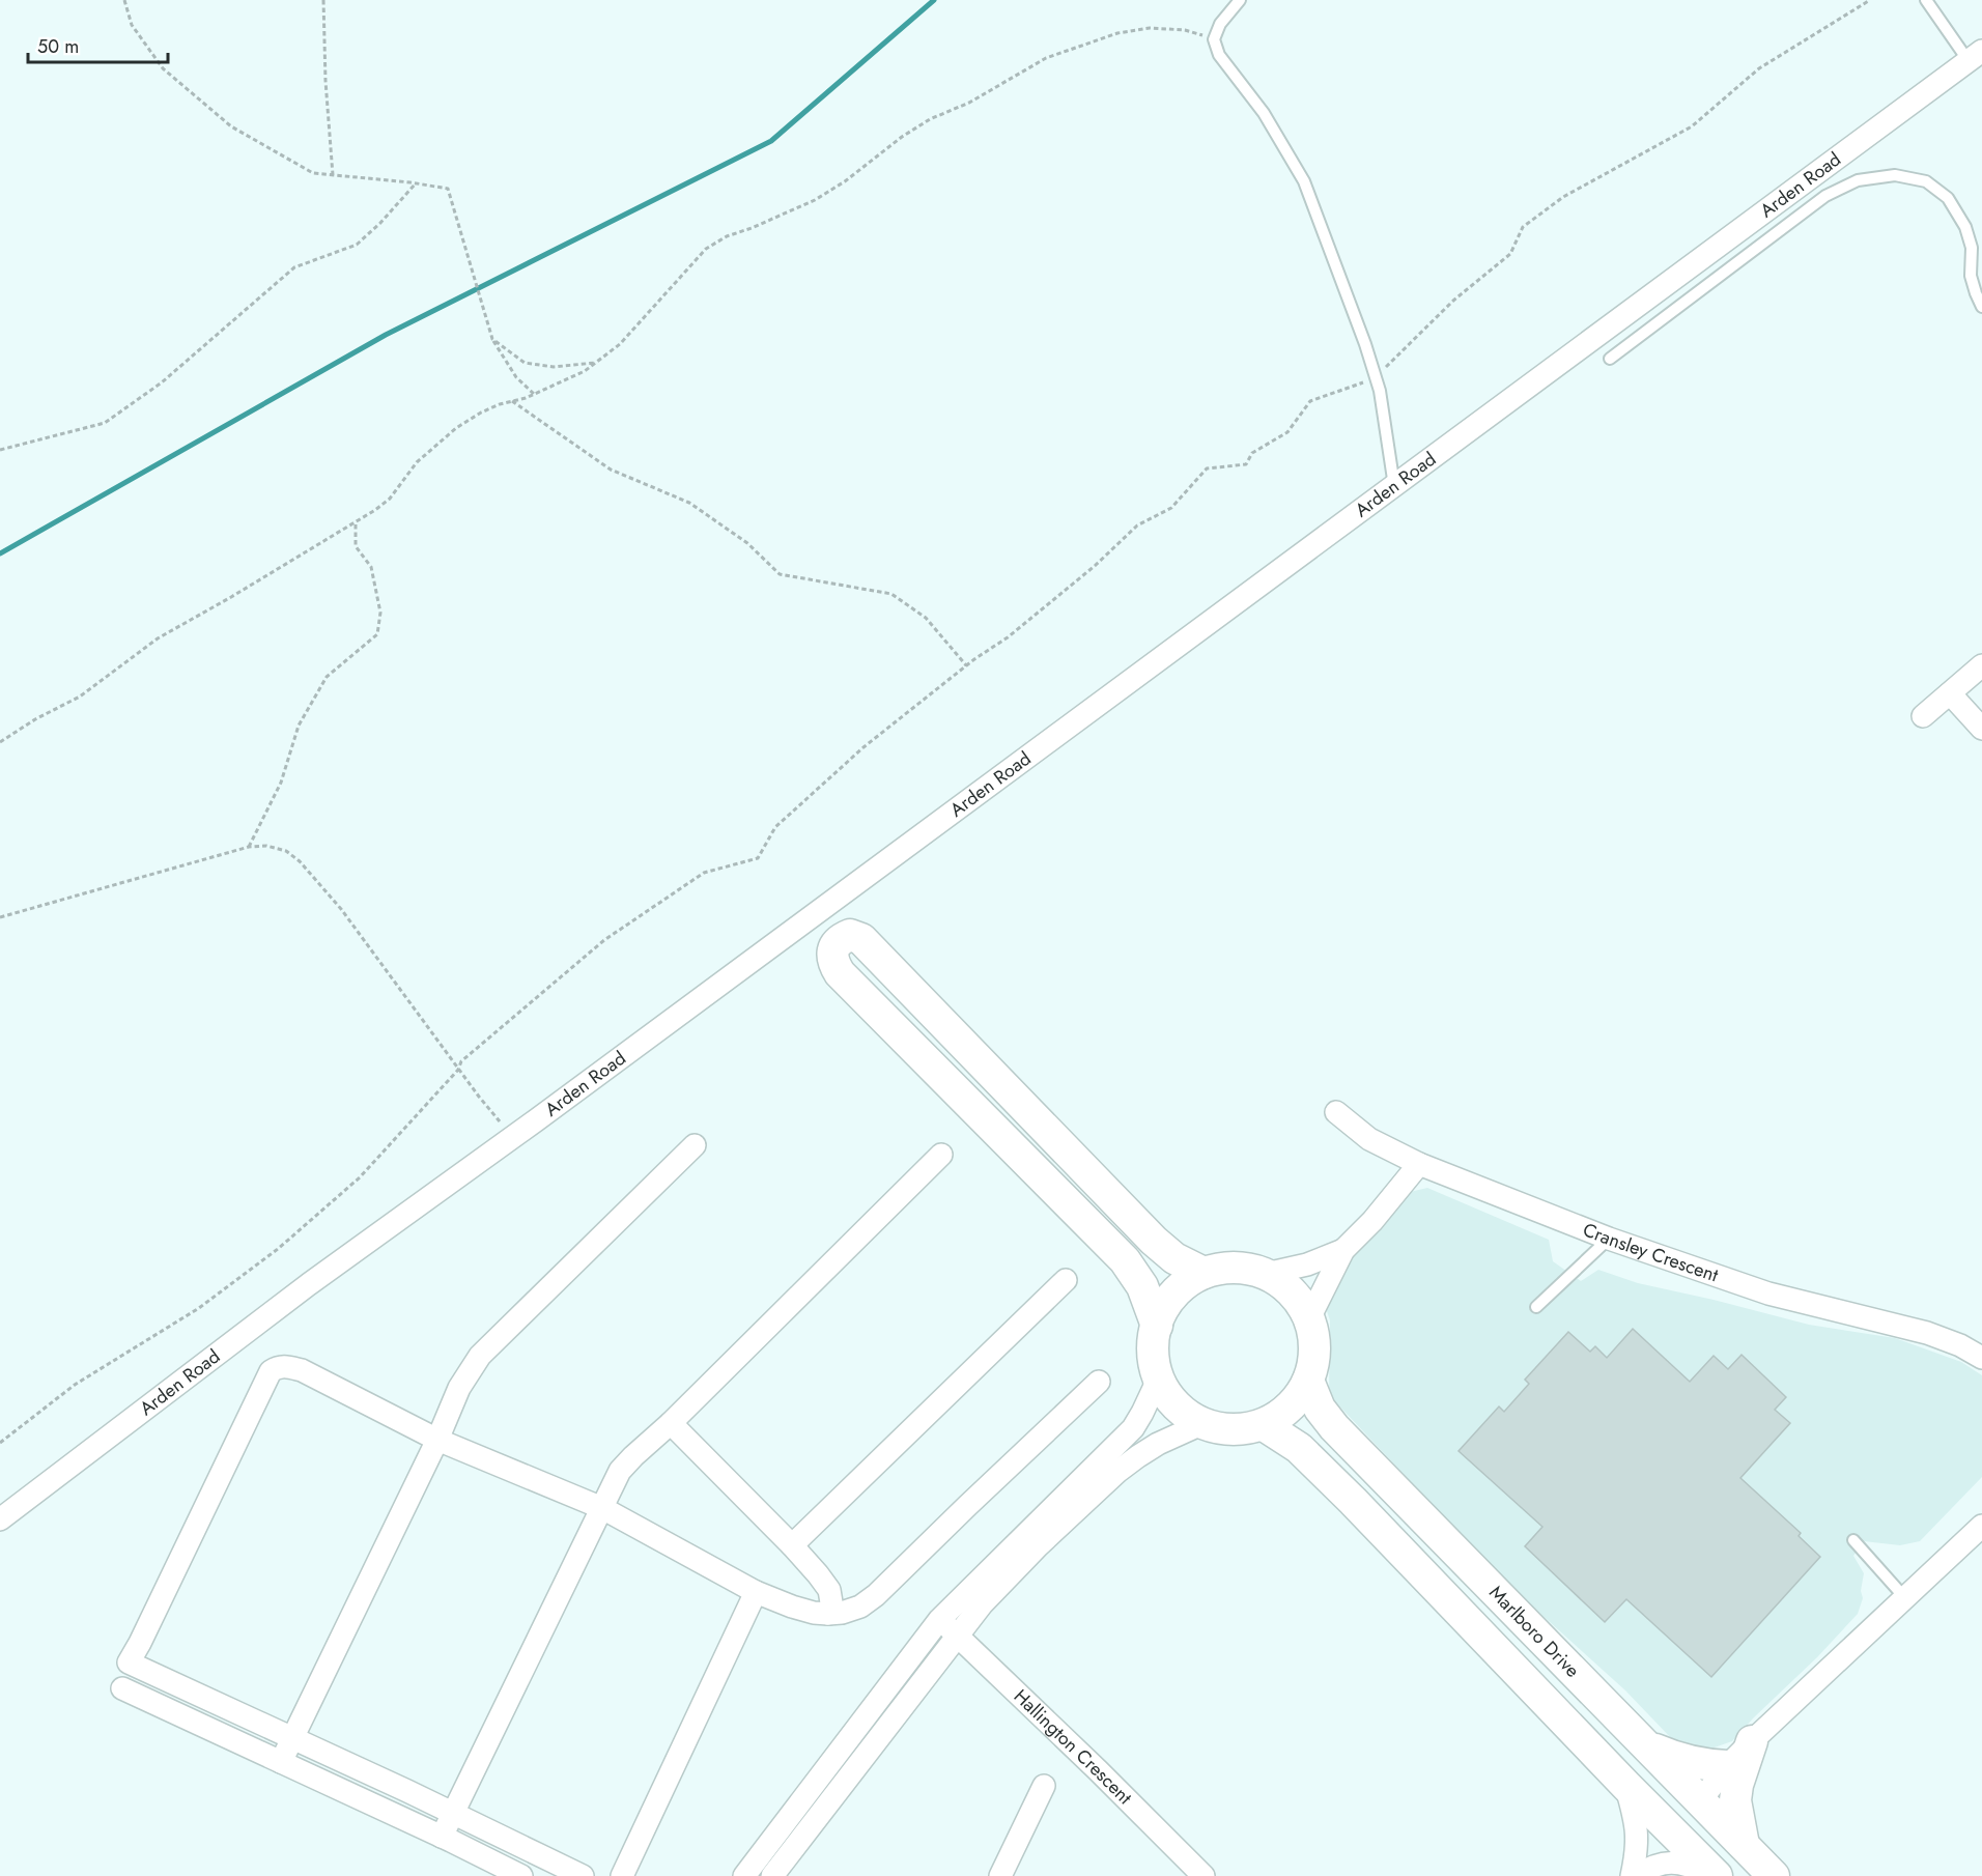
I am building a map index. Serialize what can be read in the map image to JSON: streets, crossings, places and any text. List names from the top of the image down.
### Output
{
  "streets": {
    "main road": ["Marlboro Drive"],
    "street": ["Arden Road", "Cransley Crescent", "Hallington Crescent"]
  },
  "scale_bar": "50 m"
}
